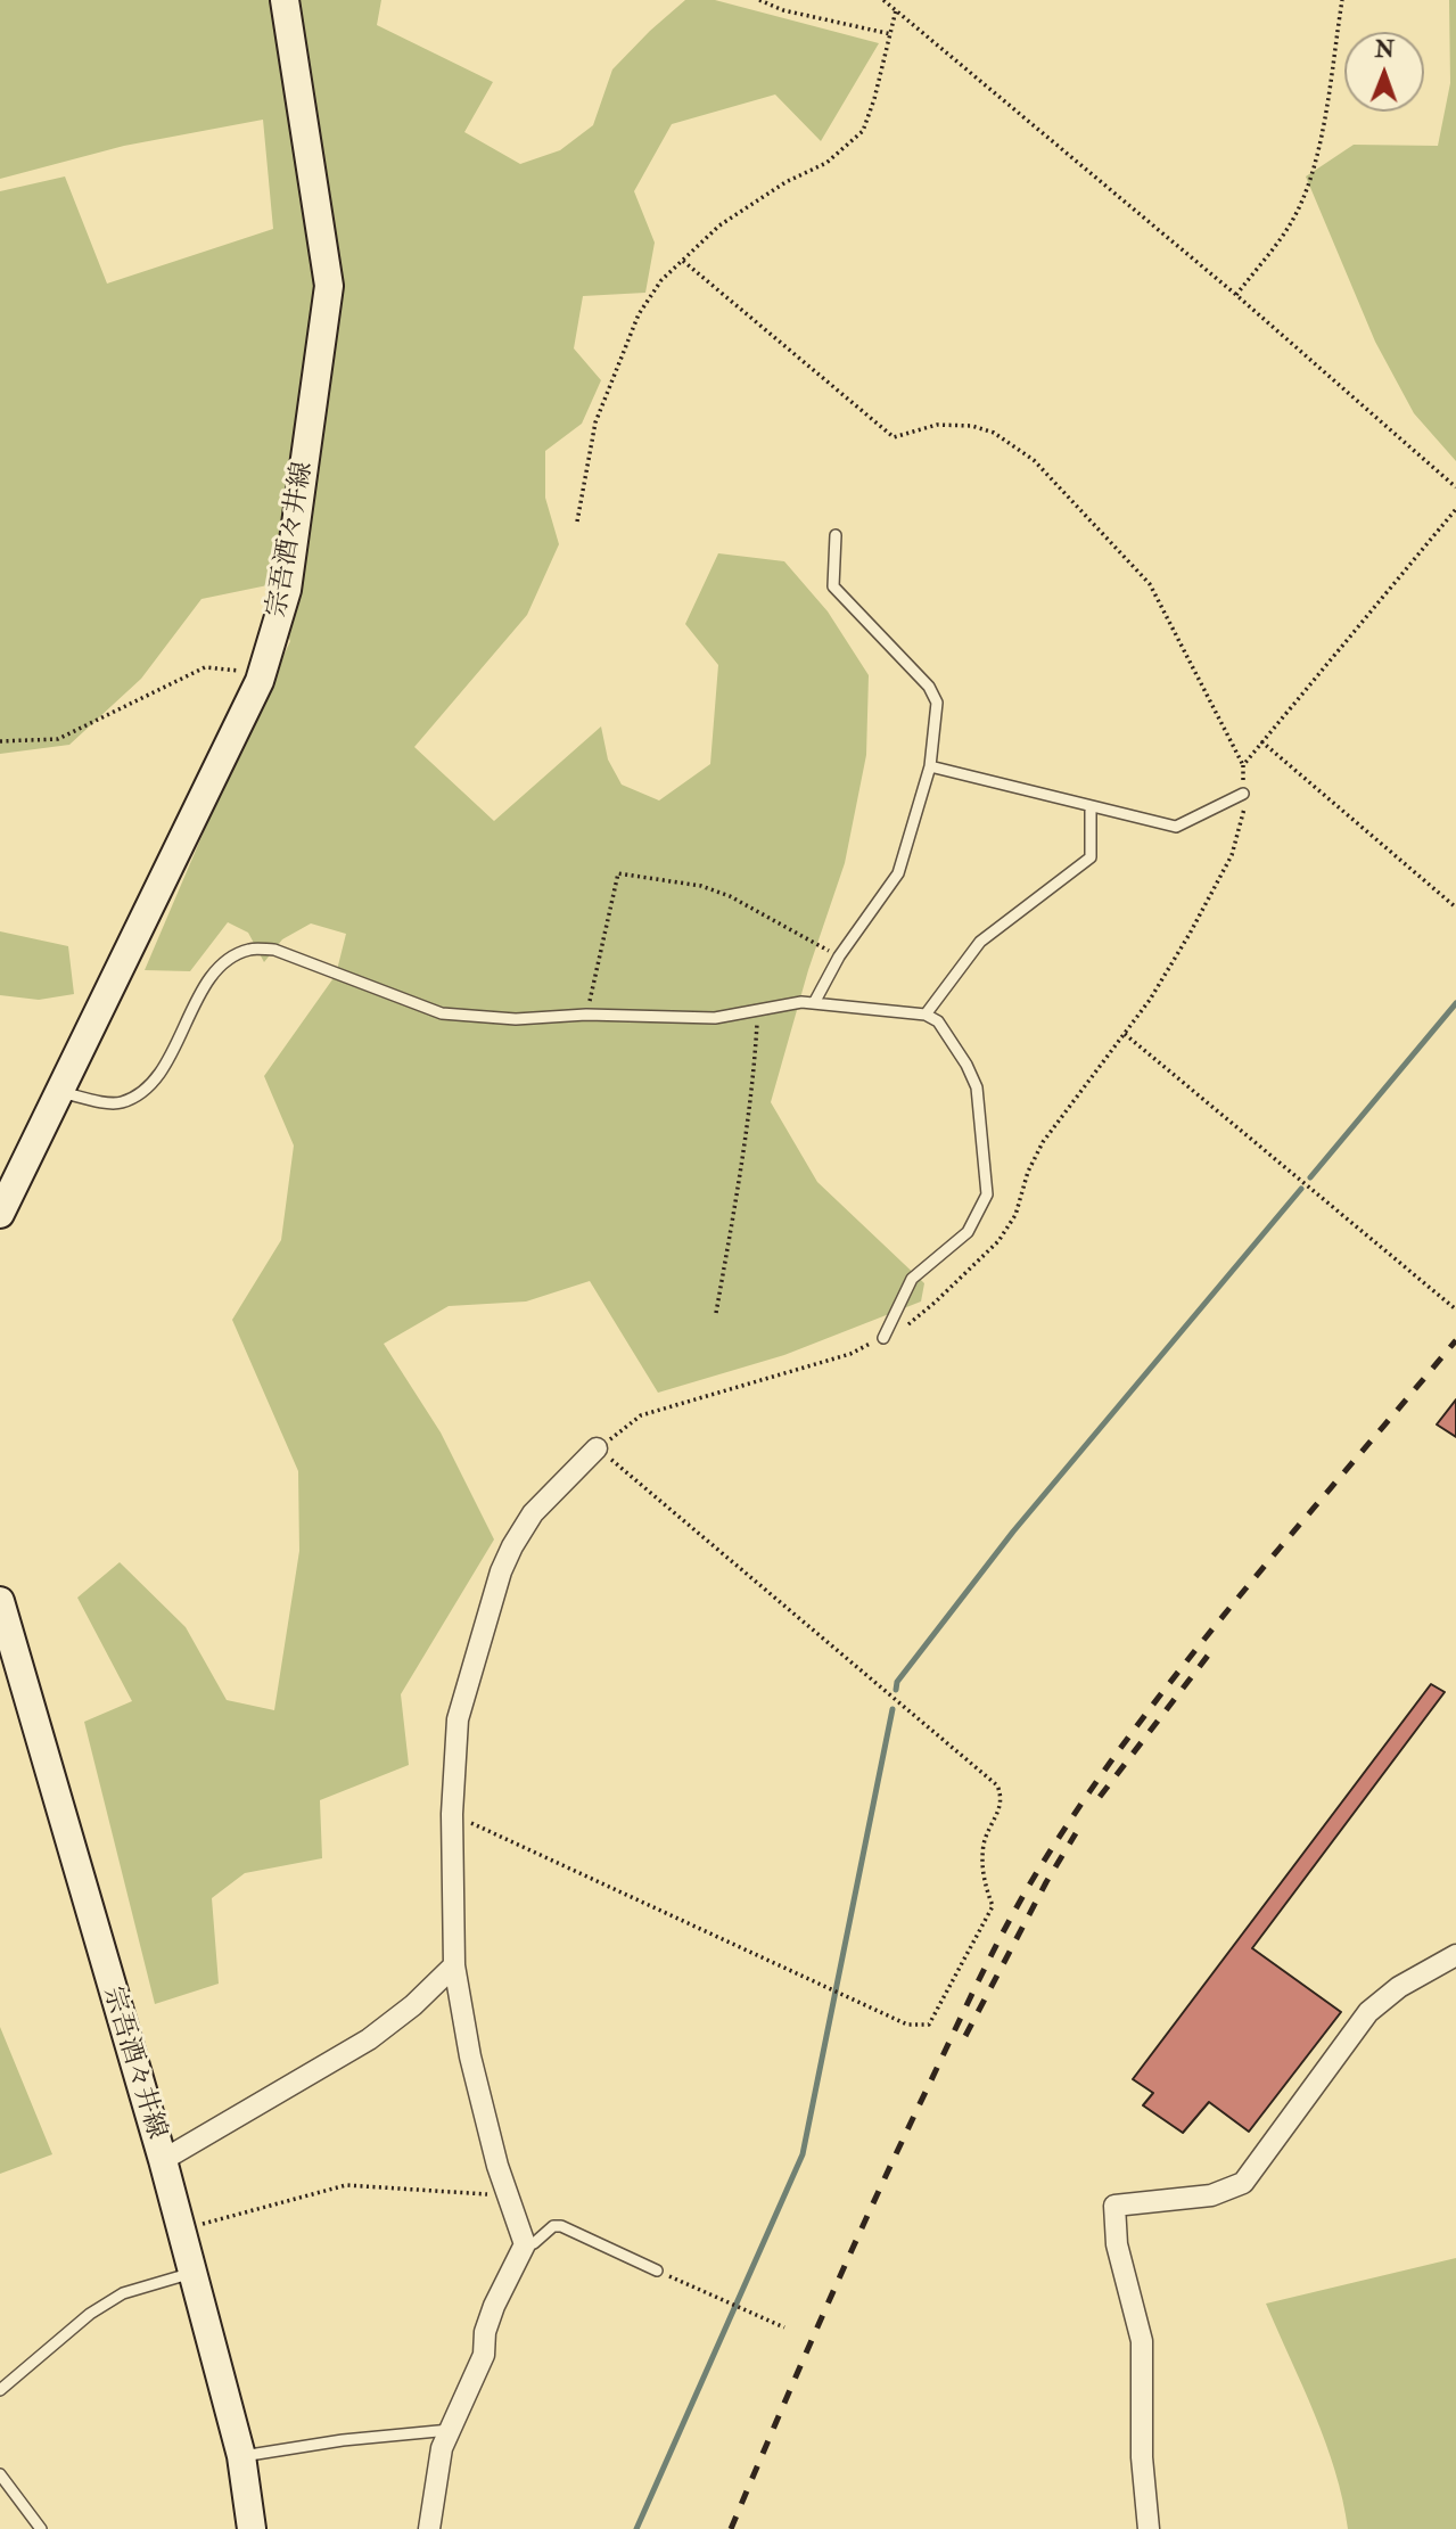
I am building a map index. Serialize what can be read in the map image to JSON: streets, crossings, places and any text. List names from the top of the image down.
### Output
{
  "streets": {
    "main road": ["宗吾酒々井線"]
  },
  "north": "top"
}
